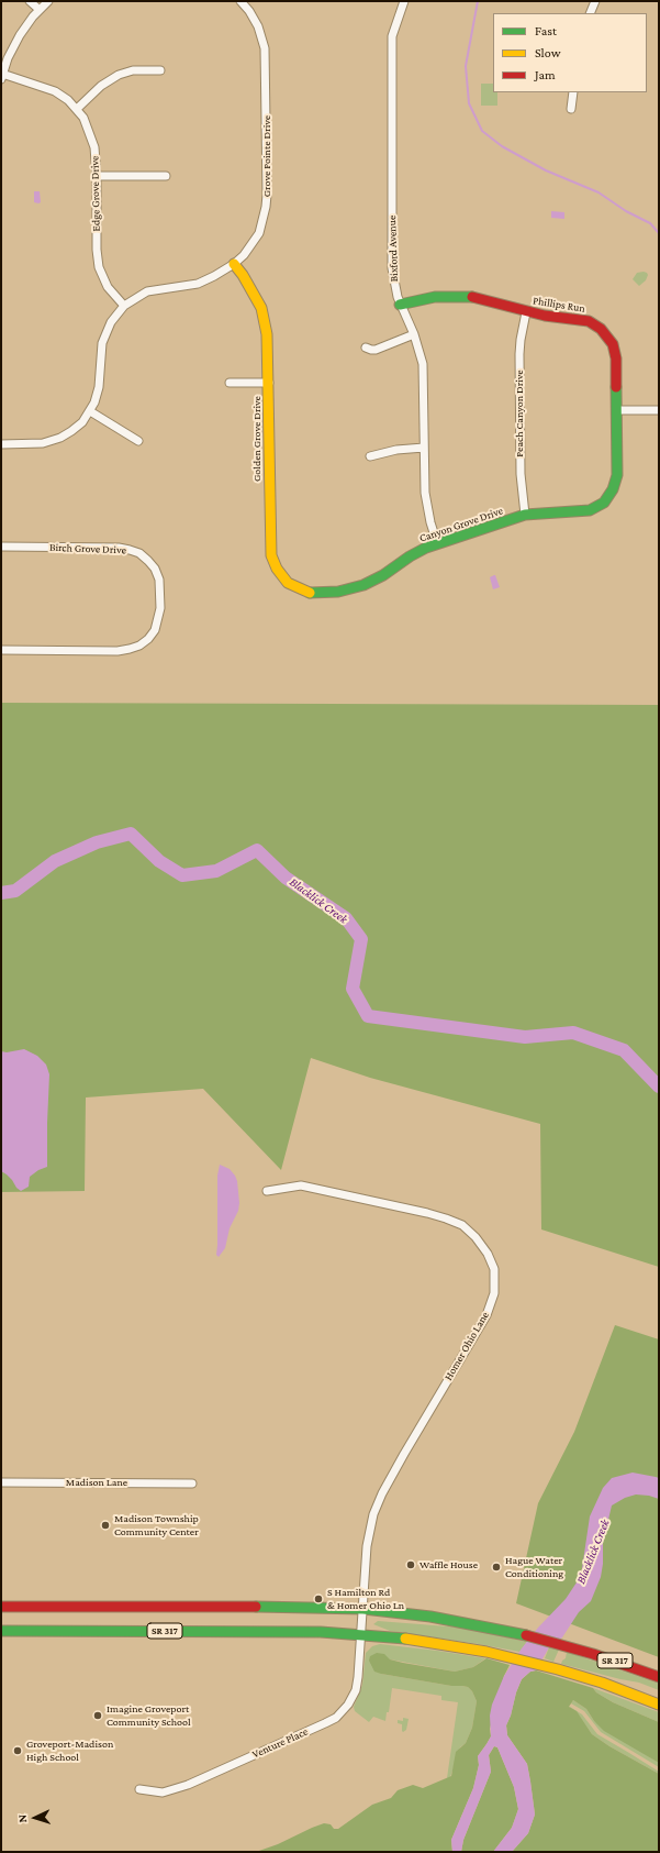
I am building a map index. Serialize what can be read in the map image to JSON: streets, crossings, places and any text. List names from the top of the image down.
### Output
{
  "streets": {
    "main road": [
      "Phillips Run",
      "Golden Grove Drive",
      "Canyon Grove Drive",
      "SR 317"
    ],
    "street": [
      "Grove Pointe Drive",
      "Edge Grove Drive",
      "Bixford Avenue",
      "Peach Canyon Drive",
      "Birch Grove Drive",
      "Homer Ohio Lane",
      "Madison Lane",
      "Venture Place"
    ]
  },
  "crossings": [
    ["Grove Pointe Drive", "Edge Grove Drive"],
    ["Grove Pointe Drive", "Golden Grove Drive"],
    ["Bixford Avenue", "Phillips Run"],
    ["Bixford Avenue", "Canyon Grove Drive"],
    ["Phillips Run", "Peach Canyon Drive"],
    ["Phillips Run", "Canyon Grove Drive"],
    ["Peach Canyon Drive", "Canyon Grove Drive"],
    ["Golden Grove Drive", "Canyon Grove Drive"],
    ["Homer Ohio Lane", "SR 317"],
    ["Homer Ohio Lane", "Venture Place"],
    ["SR 317", "Venture Place"]
  ],
  "water": ["Blacklick Creek"],
  "places": [
    "Madison Township Community Center",
    "Waffle House",
    "Hague Water Conditioning",
    "S Hamilton Rd & Homer Ohio Ln",
    "Imagine Groveport Community School",
    "Groveport-Madison High School"
  ],
  "legend": ["Fast", "Slow", "Jam"],
  "north": "left"
}
